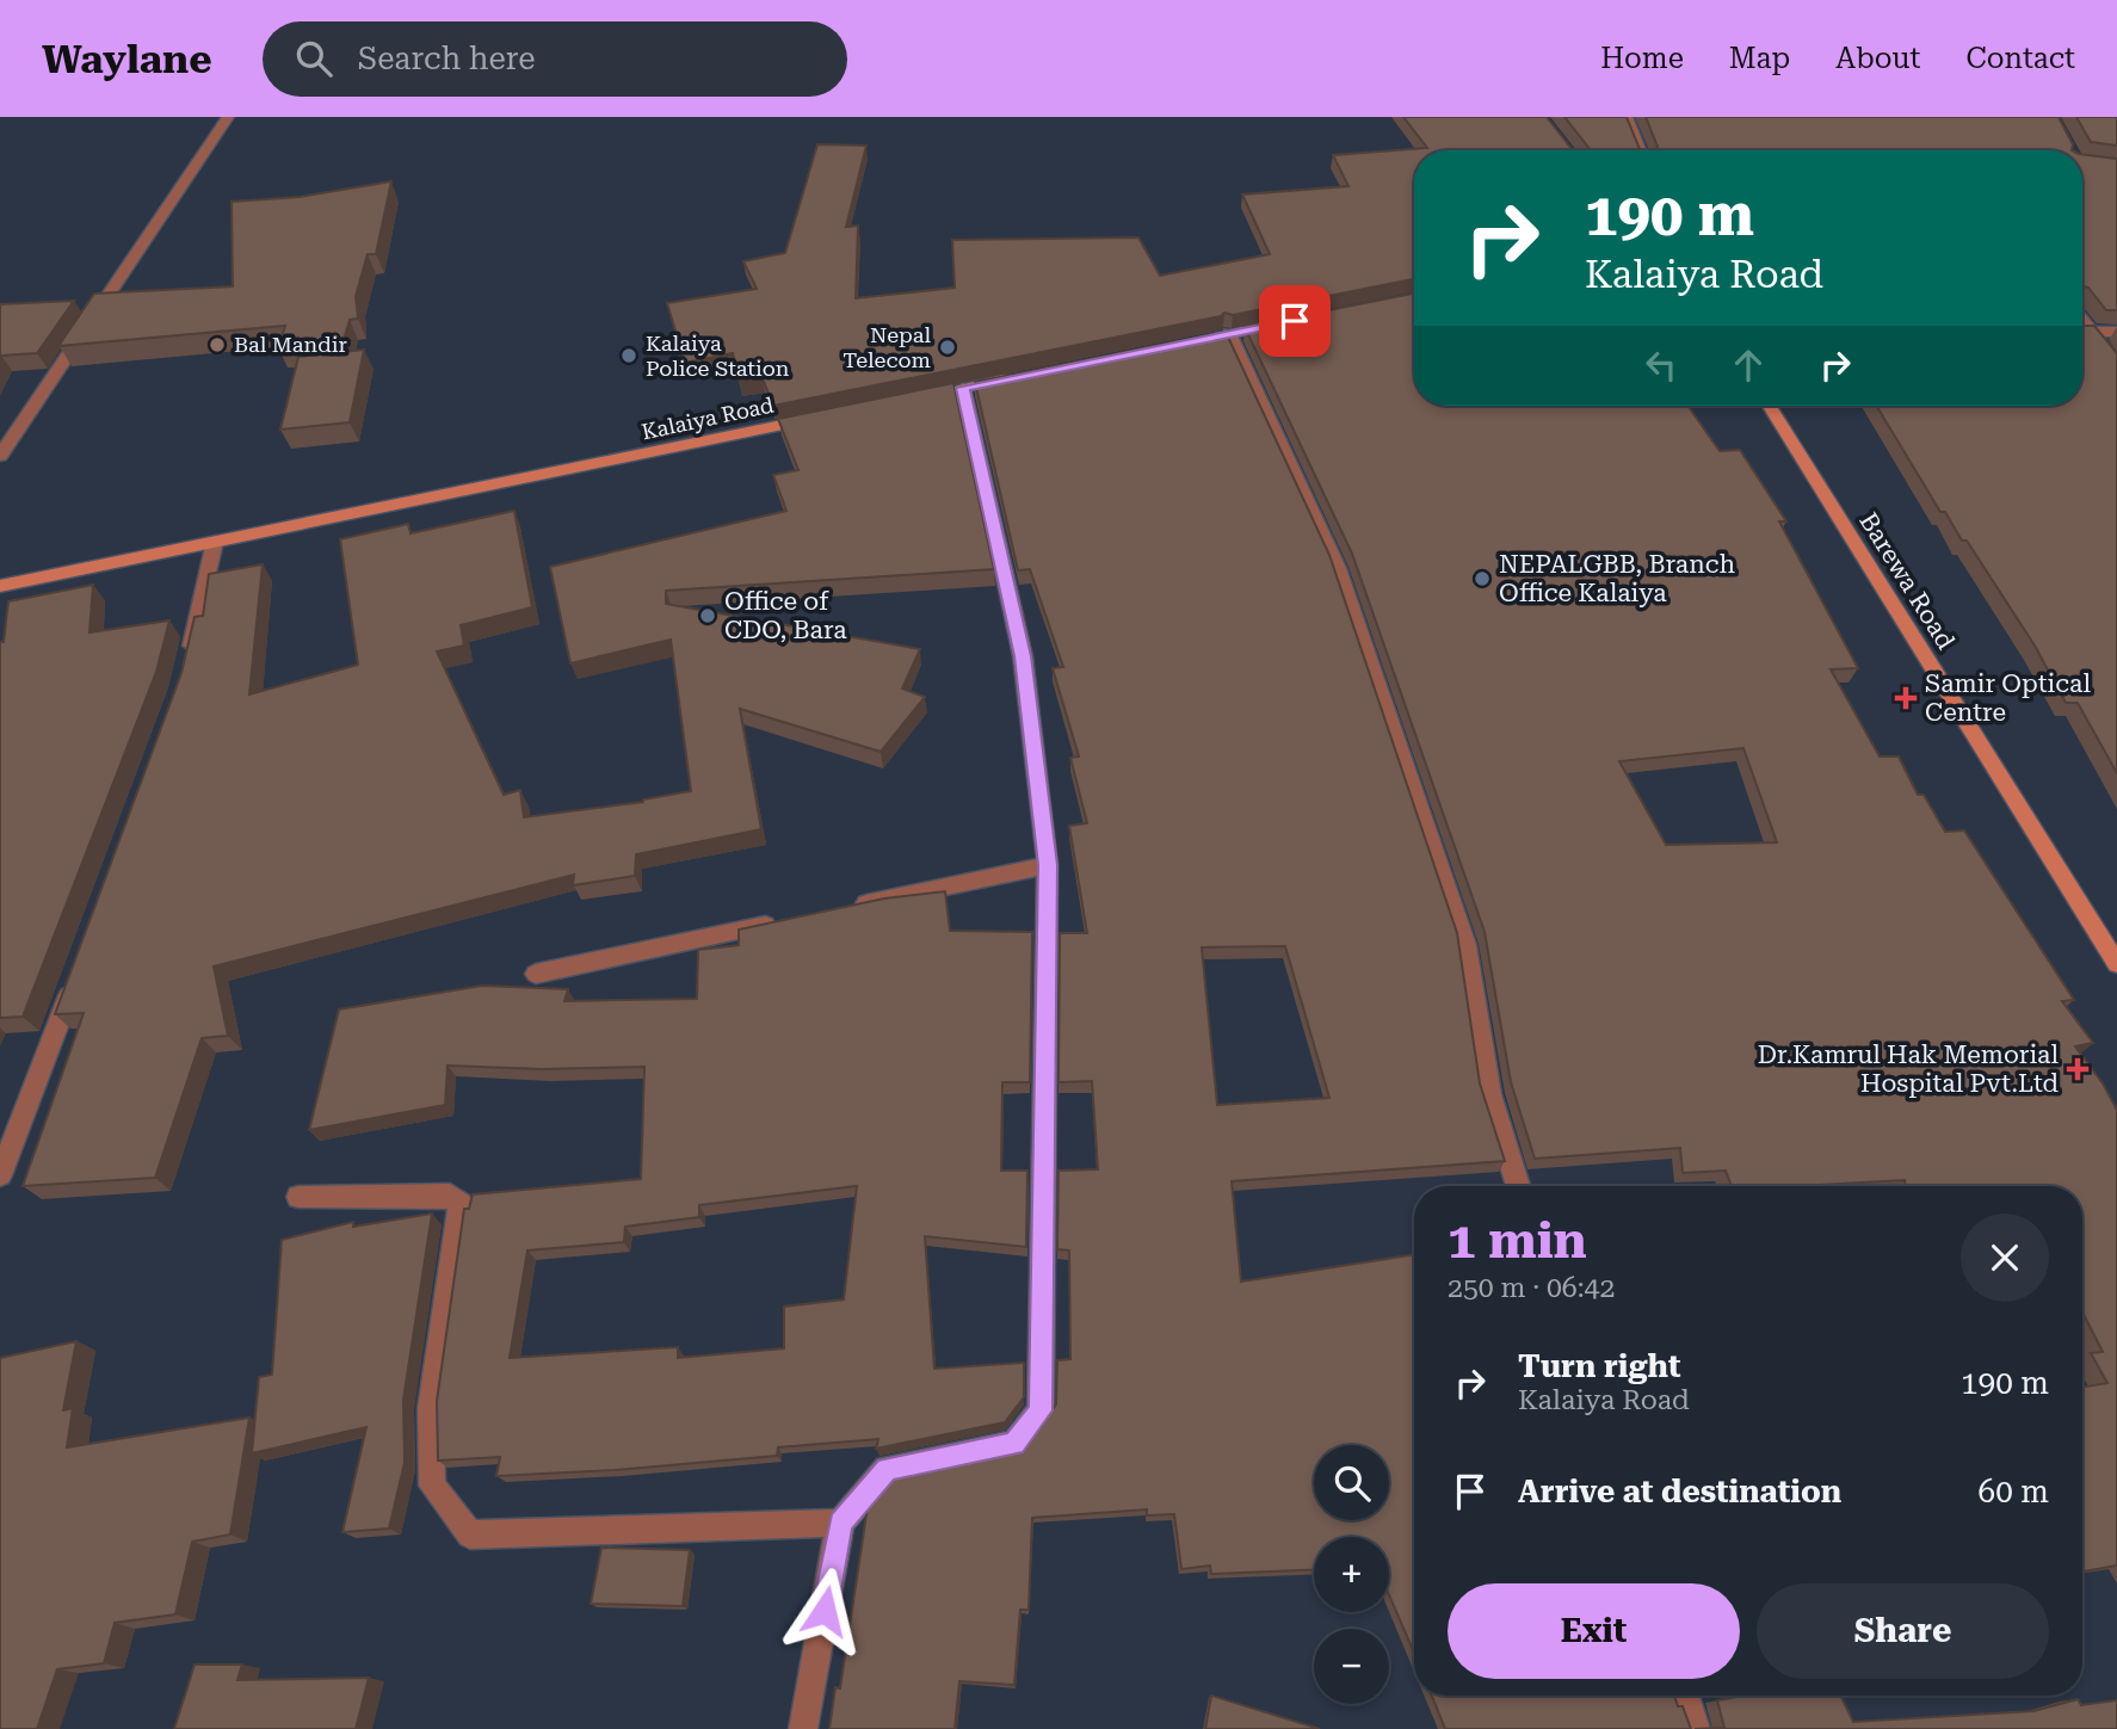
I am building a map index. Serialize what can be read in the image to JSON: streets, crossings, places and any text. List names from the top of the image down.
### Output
{
  "streets": {
    "main road": ["Kalaiya Road", "Barewa Road"]
  },
  "places": {
    "other": [
      "Bal Mandir",
      "Nepal Telecom",
      "Kalaiya Police Station",
      "NEPALGBB, Branch Office Kalaiya",
      "Office of CDO, Bara"
    ],
    "health": ["Samir Optical Centre", "Dr.Kamrul Hak Memorial Hospital Pvt.Ltd"]
  },
  "page": {
    "header": "Waylane",
    "search": "Search here",
    "nav": [
      "Home",
      "Map",
      "About",
      "Contact"
    ],
    "turn": ["190 m", "Kalaiya Road"],
    "heading": ["1 min", "250 m · 06:42"],
    "list": [
      {
        "name": "Turn right",
        "note": "Kalaiya Road",
        "value": "190 m"
      },
      {
        "name": "Arrive at destination",
        "value": "60 m"
      }
    ],
    "map_buttons": ["+", "−"],
    "buttons": ["Exit", "Share"]
  }
}
